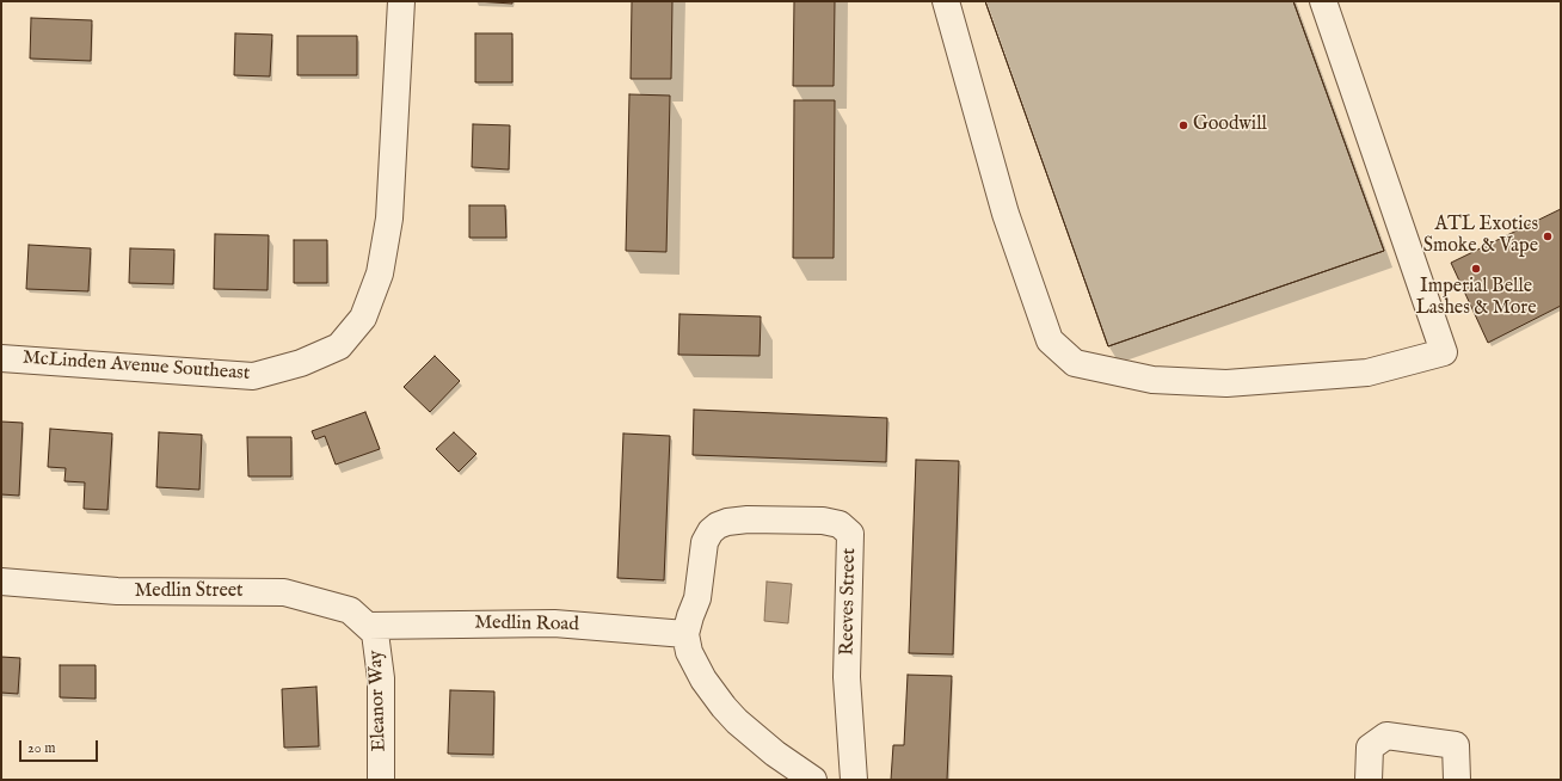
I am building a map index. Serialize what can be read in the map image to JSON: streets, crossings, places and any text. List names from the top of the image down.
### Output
{
  "streets": {
    "street": [
      "McLinden Avenue Southeast",
      "Medlin Street",
      "Reeves Street",
      "Medlin Road",
      "Eleanor Way"
    ]
  },
  "crossings": [
    ["Medlin Street", "Medlin Road"],
    ["Medlin Street", "Eleanor Way"],
    ["Reeves Street", "Medlin Road"],
    ["Medlin Road", "Eleanor Way"]
  ],
  "places": ["Goodwill", "ATL Exotics Smoke & Vape", "Imperial Belle Lashes & More"],
  "scale_bar": "20 m"
}
